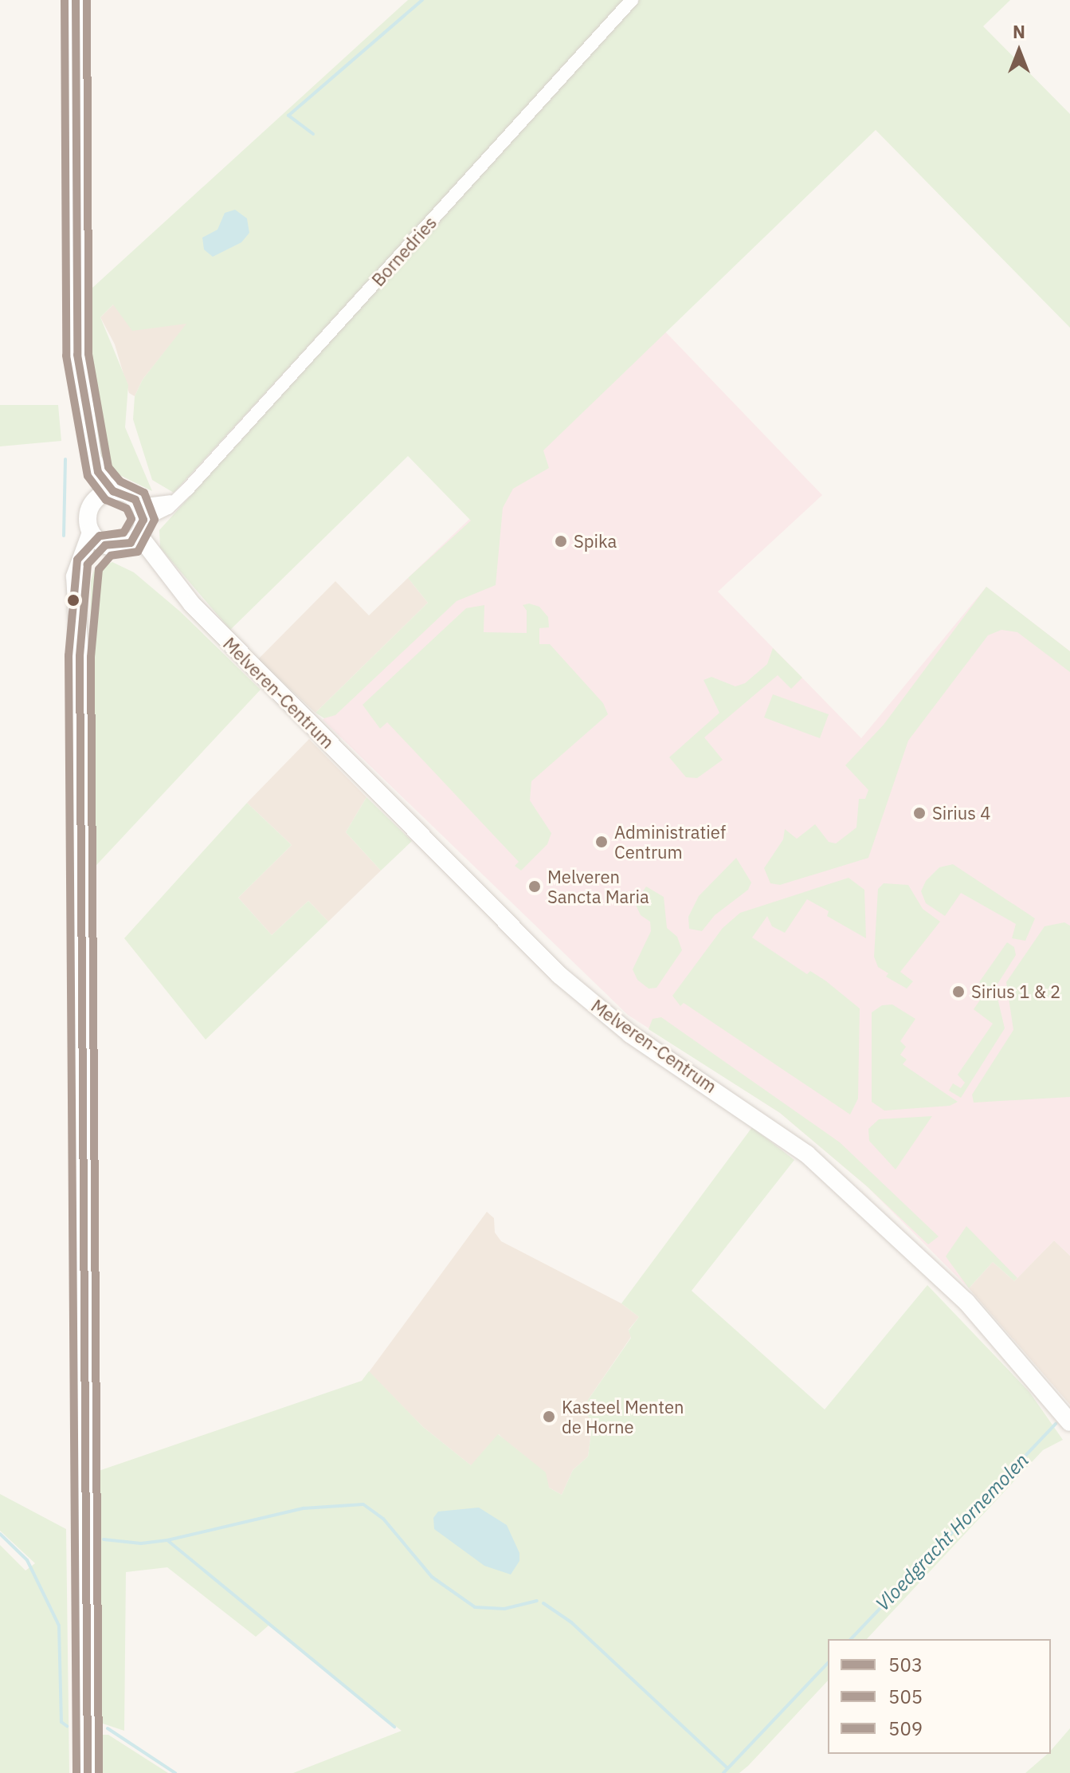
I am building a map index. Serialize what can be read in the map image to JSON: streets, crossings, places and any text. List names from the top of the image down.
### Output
{
  "streets": {
    "main road": ["Melveren-Centrum"],
    "street": ["Bornedries"]
  },
  "crossings": [
    ["Bornedries", "Melveren-Centrum"]
  ],
  "water": ["Vloedgracht Hornemolen"],
  "places": [
    "Spika",
    "Sirius 4",
    "Administratief Centrum",
    "Melveren Sancta Maria",
    "Sirius 1 & 2",
    "Kasteel Menten de Horne"
  ],
  "lines": ["transit line 503", "transit line 505", "transit line 509"],
  "legend": ["503", "505", "509"],
  "north": "top"
}
